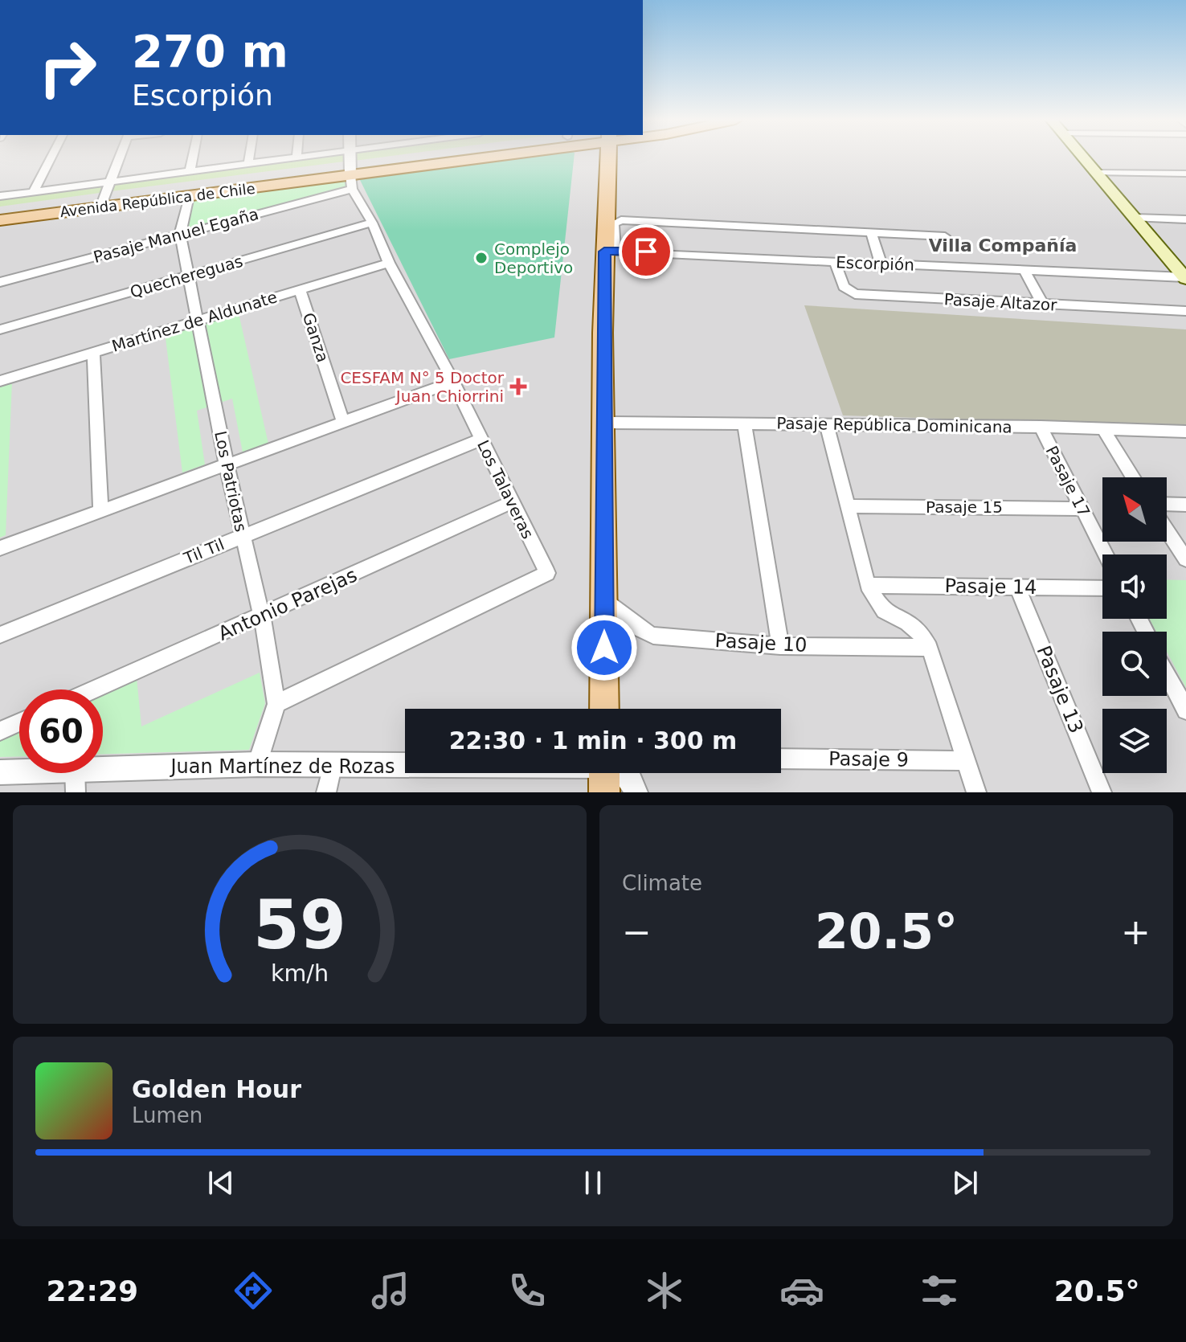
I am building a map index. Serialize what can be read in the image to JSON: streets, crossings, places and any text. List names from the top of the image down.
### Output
{
  "streets": {
    "main road": ["Avenida República de Chile"],
    "street": [
      "Pasaje Manuel Egaña",
      "Escorpión",
      "Quechereguas",
      "Pasaje Altazor",
      "Martínez de Aldunate",
      "Ganza",
      "Pasaje República Dominicana",
      "Los Patriotas",
      "Pasaje 17",
      "Los Talaveras",
      "Pasaje 15",
      "Til Til",
      "Pasaje 14",
      "Antonio Parejas",
      "Pasaje 10",
      "Pasaje 13",
      "Pasaje 9",
      "Juan Martínez de Rozas"
    ]
  },
  "crossings": [
    ["Avenida República de Chile", "Pasaje Manuel Egaña"],
    ["Avenida República de Chile", "Los Patriotas"],
    ["Avenida República de Chile", "Los Talaveras"],
    ["Pasaje Manuel Egaña", "Los Patriotas"],
    ["Pasaje Manuel Egaña", "Los Talaveras"],
    ["Escorpión", "Pasaje Altazor"],
    ["Quechereguas", "Los Patriotas"],
    ["Quechereguas", "Los Talaveras"],
    ["Martínez de Aldunate", "Ganza"],
    ["Martínez de Aldunate", "Los Patriotas"],
    ["Martínez de Aldunate", "Los Talaveras"],
    ["Pasaje República Dominicana", "Pasaje 17"],
    ["Los Patriotas", "Los Talaveras"],
    ["Los Patriotas", "Til Til"],
    ["Los Patriotas", "Antonio Parejas"],
    ["Los Patriotas", "Juan Martínez de Rozas"],
    ["Pasaje 17", "Pasaje 15"],
    ["Los Talaveras", "Til Til"],
    ["Los Talaveras", "Antonio Parejas"],
    ["Pasaje 14", "Pasaje 13"]
  ],
  "districts": ["Villa Compañía"],
  "places": {
    "other": ["Complejo Deportivo"],
    "health": ["CESFAM N° 5 Doctor Juan Chiorrini"]
  },
  "north": "top left",
  "page": {
    "turn": ["270 m", "Escorpión"],
    "limit": "60",
    "trip": "22:30 · 1 min · 300 m",
    "tile": "Climate",
    "heat": ["−", "20.5°", "+"],
    "song": ["Golden Hour", "Lumen"],
    "tabs": ["22:29", "20.5°"],
    "gauge": ["59", "km/h"]
  }
}
